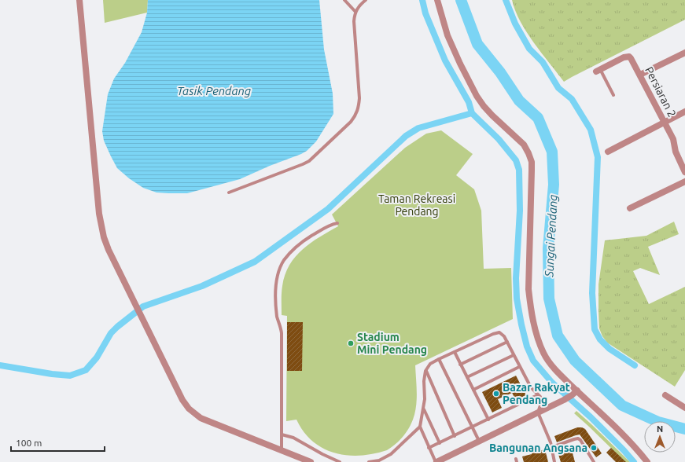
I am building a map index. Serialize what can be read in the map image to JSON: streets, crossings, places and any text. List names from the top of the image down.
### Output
{
  "streets": {
    "street": ["Persiaran 2"]
  },
  "water": ["Tasik Pendang", "Sungai Pendang"],
  "parks": ["Taman Rekreasi Pendang"],
  "places": ["Stadium Mini Pendang", "Bazar Rakyat Pendang", "Bangunan Angsana"],
  "scale_bar": "100 m",
  "north": "top"
}
